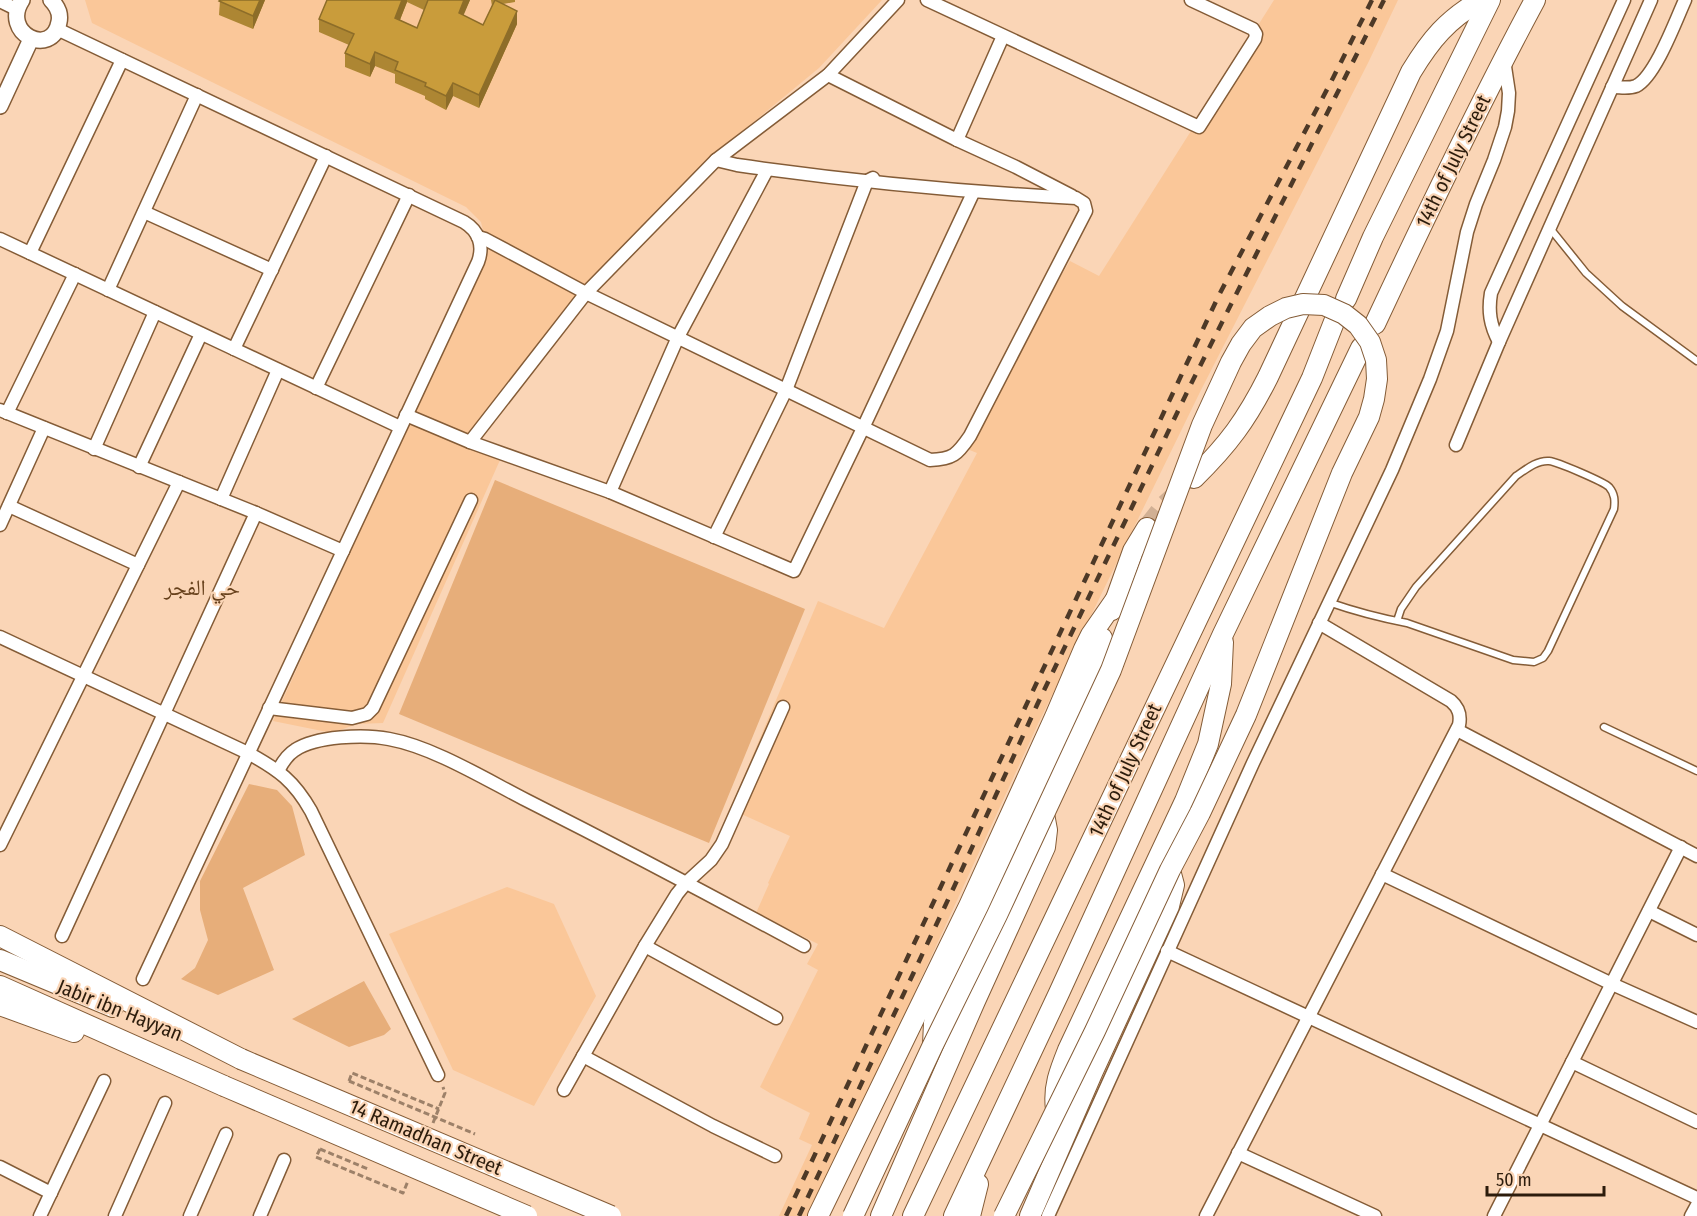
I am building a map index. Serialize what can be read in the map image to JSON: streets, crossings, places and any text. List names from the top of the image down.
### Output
{
  "streets": {
    "main road": ["14th of July Street", "Jabir ibn Hayyan", "14 Ramadhan Street"]
  },
  "crossings": [
    ["Jabir ibn Hayyan", "14 Ramadhan Street"]
  ],
  "districts": ["حي الفجر"],
  "scale_bar": "50 m"
}
